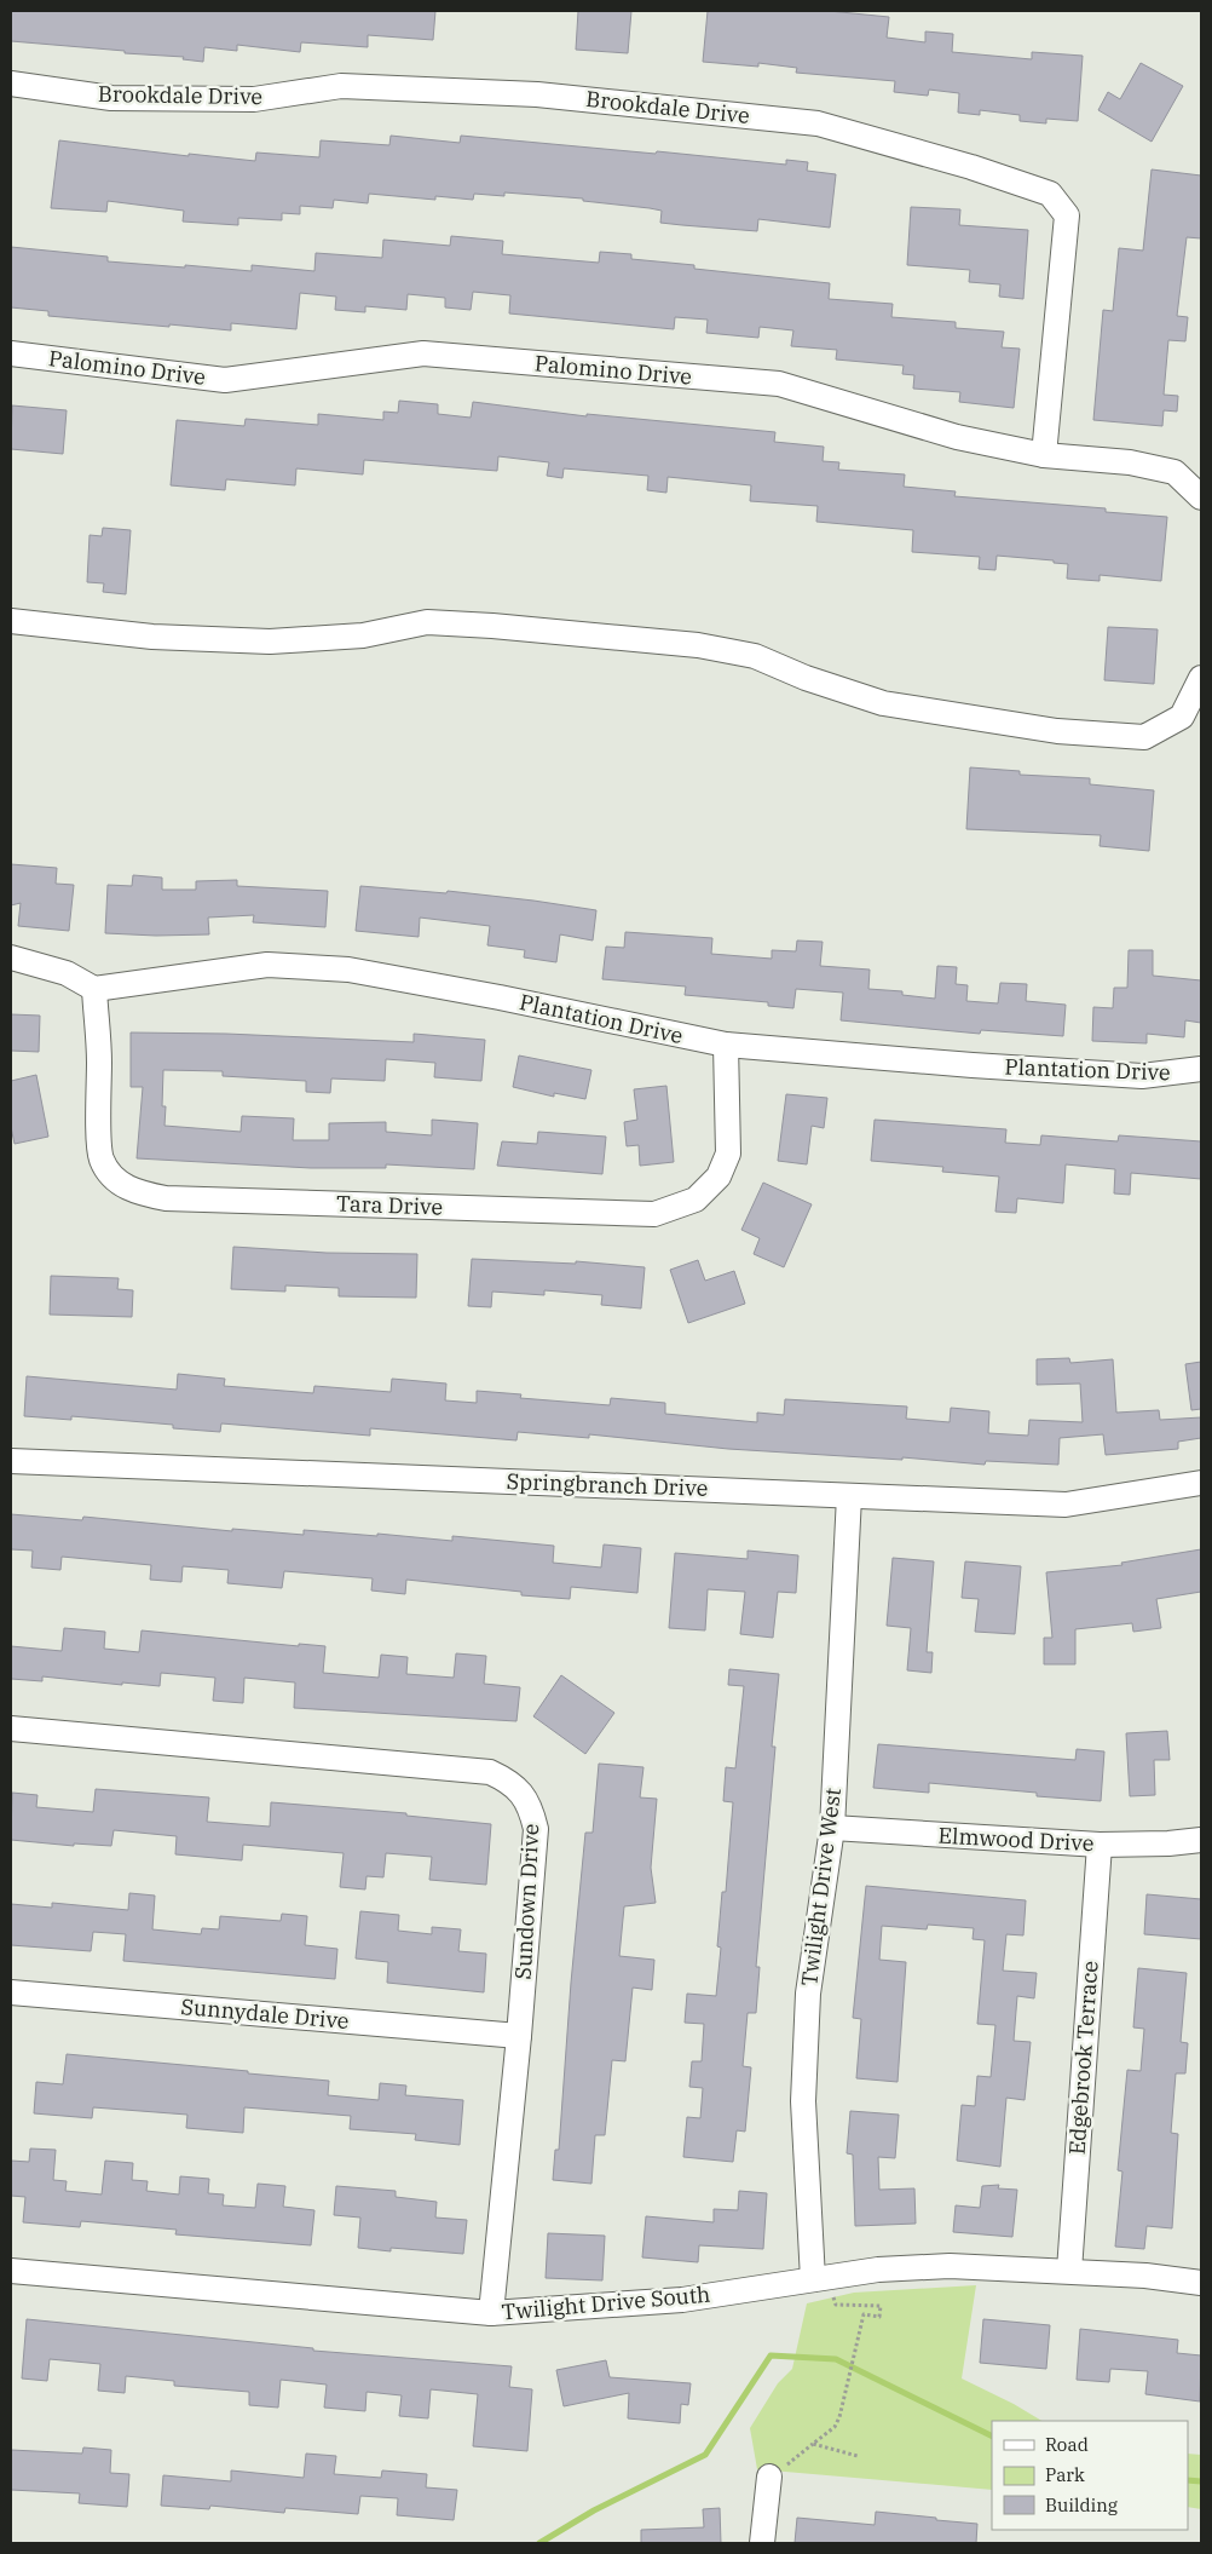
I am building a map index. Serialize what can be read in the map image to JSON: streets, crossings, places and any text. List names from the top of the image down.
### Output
{
  "streets": {
    "street": [
      "Brookdale Drive",
      "Palomino Drive",
      "Plantation Drive",
      "Tara Drive",
      "Springbranch Drive",
      "Elmwood Drive",
      "Twilight Drive West",
      "Sundown Drive",
      "Sunnydale Drive",
      "Edgebrook Terrace",
      "Twilight Drive South"
    ]
  },
  "crossings": [
    ["Brookdale Drive", "Palomino Drive"],
    ["Plantation Drive", "Tara Drive"],
    ["Springbranch Drive", "Twilight Drive West"],
    ["Elmwood Drive", "Twilight Drive West"],
    ["Elmwood Drive", "Edgebrook Terrace"],
    ["Twilight Drive West", "Twilight Drive South"],
    ["Sundown Drive", "Sunnydale Drive"],
    ["Sundown Drive", "Twilight Drive South"],
    ["Edgebrook Terrace", "Twilight Drive South"]
  ],
  "legend": ["Road", "Park", "Building"]
}
